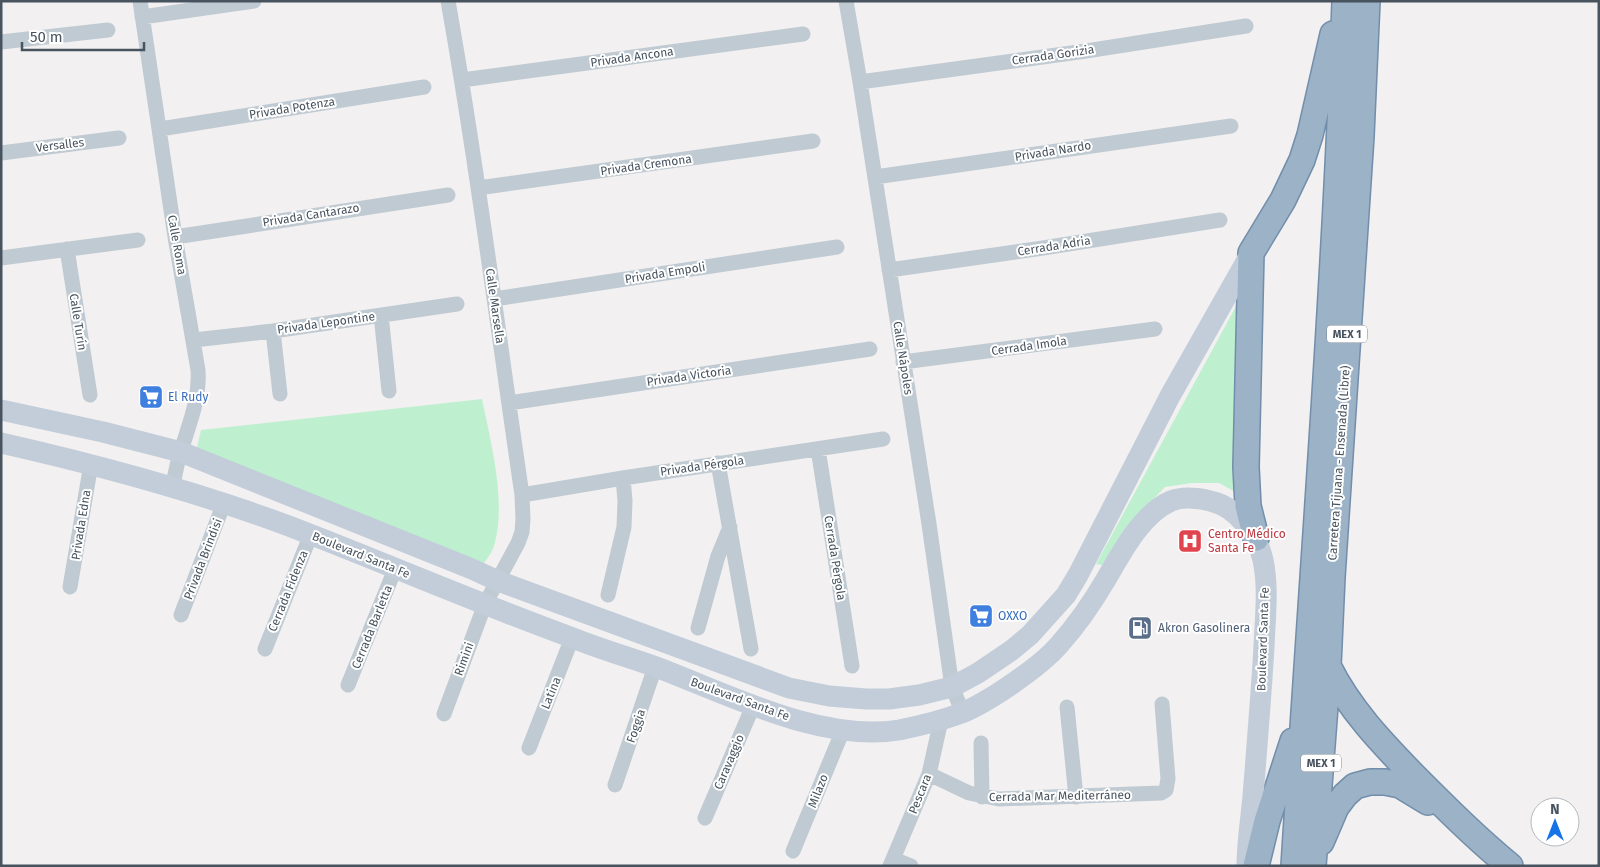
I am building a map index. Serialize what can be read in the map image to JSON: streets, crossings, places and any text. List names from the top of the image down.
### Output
{
  "streets": {
    "highway": ["MEX 1", "Carretera Tijuana - Ensenada (Libre)"],
    "main road": ["Boulevard Santa Fe"],
    "street": [
      "Cerrada Gorizia",
      "Privada Ancona",
      "Privada Potenza",
      "Versalles",
      "Privada Nardo",
      "Privada Cremona",
      "Privada Cantarazo",
      "Calle Roma",
      "Cerrada Adria",
      "Privada Empoli",
      "Calle Marsella",
      "Calle Turín",
      "Privada Lepontine",
      "Cerrada Imola",
      "Calle Nápoles",
      "Privada Victoria",
      "Privada Pérgola",
      "Privada Edna",
      "Cerrada Pérgola",
      "Privada Brindisi",
      "Cerrada Fidenza",
      "Cerrada Barletta",
      "Rimini",
      "Latina",
      "Foggia",
      "Caravaggio",
      "Milazo",
      "Pescara",
      "Cerrada Mar Mediterráneo"
    ]
  },
  "crossings": [
    ["Cerrada Gorizia", "Calle Nápoles"],
    ["Privada Ancona", "Calle Marsella"],
    ["Privada Potenza", "Calle Roma"],
    ["Privada Nardo", "Calle Nápoles"],
    ["Privada Cremona", "Calle Marsella"],
    ["Privada Cantarazo", "Calle Roma"],
    ["Calle Roma", "Privada Lepontine"],
    ["Calle Roma", "Boulevard Santa Fe"],
    ["Cerrada Adria", "Calle Nápoles"],
    ["Privada Empoli", "Calle Marsella"],
    ["Calle Marsella", "Privada Victoria"],
    ["Calle Marsella", "Privada Pérgola"],
    ["Calle Marsella", "Boulevard Santa Fe"],
    ["Calle Marsella", "Rimini"],
    ["Cerrada Imola", "Calle Nápoles"],
    ["Calle Nápoles", "Boulevard Santa Fe"],
    ["Privada Pérgola", "Cerrada Pérgola"],
    ["Privada Edna", "Boulevard Santa Fe"],
    ["Boulevard Santa Fe", "Privada Brindisi"],
    ["Boulevard Santa Fe", "Cerrada Fidenza"],
    ["Boulevard Santa Fe", "Cerrada Barletta"],
    ["Boulevard Santa Fe", "Rimini"],
    ["Boulevard Santa Fe", "Latina"],
    ["Boulevard Santa Fe", "Foggia"],
    ["Boulevard Santa Fe", "Caravaggio"],
    ["Boulevard Santa Fe", "Milazo"],
    ["Boulevard Santa Fe", "Pescara"],
    ["Pescara", "Cerrada Mar Mediterráneo"]
  ],
  "places": {
    "supermarket": ["El Rudy", "OXXO"],
    "hospital": ["Centro Médico Santa Fe"],
    "fuel station": ["Akron Gasolinera"]
  },
  "scale_bar": "50 m",
  "north": "top"
}
